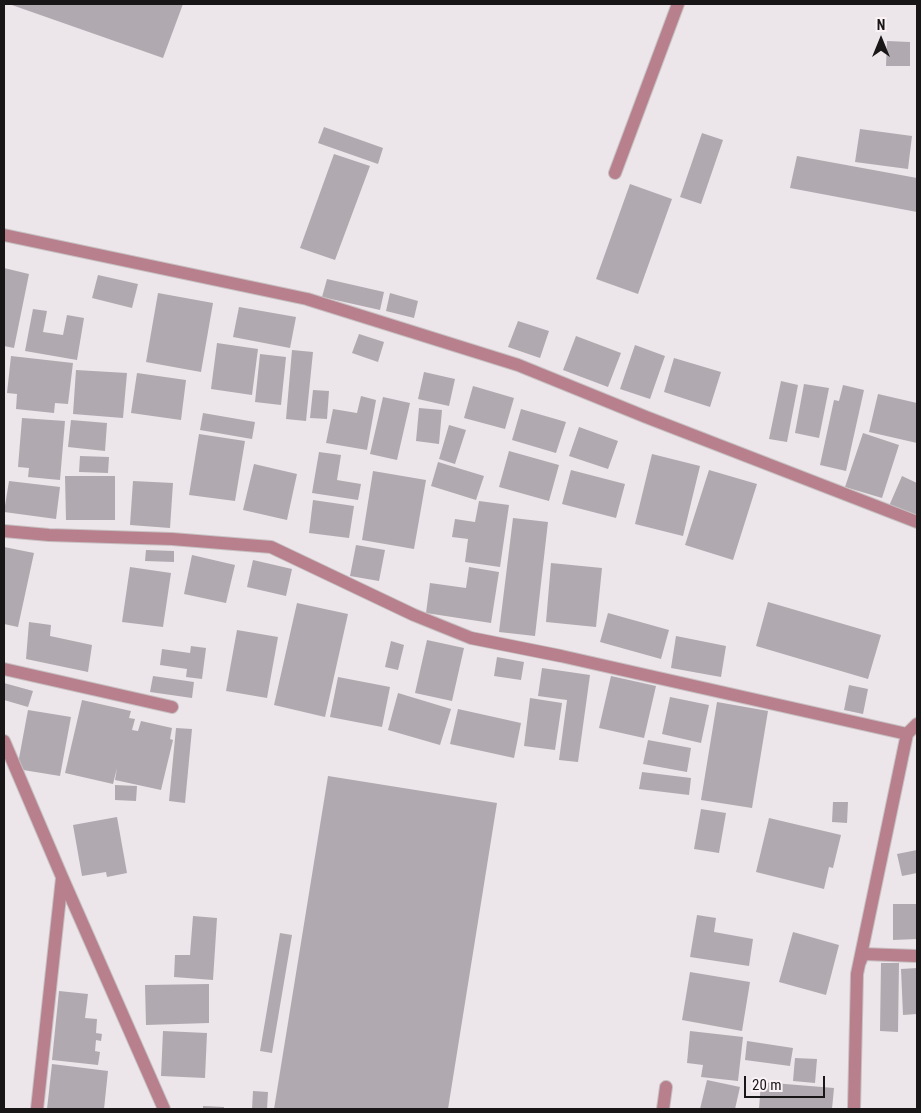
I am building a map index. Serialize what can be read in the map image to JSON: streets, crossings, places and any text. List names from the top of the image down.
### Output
{
  "scale_bar": "20 m",
  "north": "top"
}
